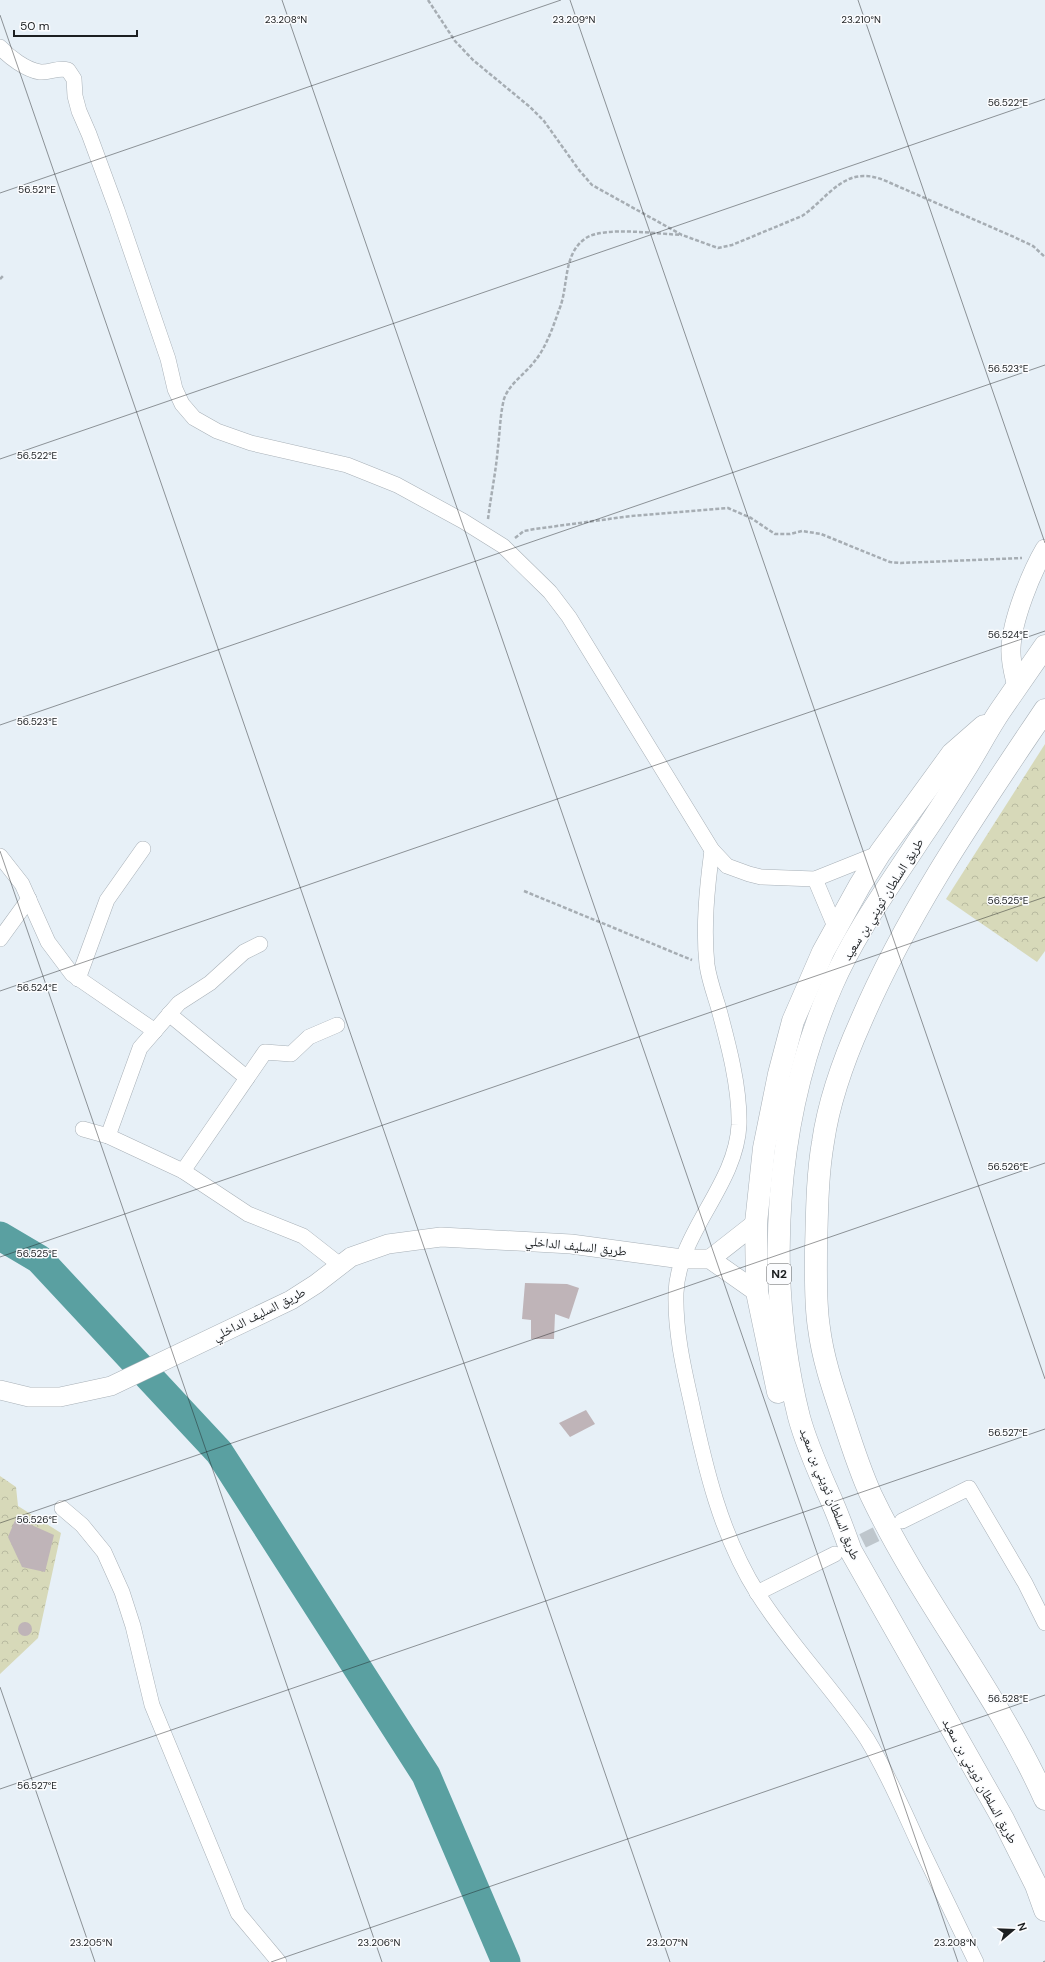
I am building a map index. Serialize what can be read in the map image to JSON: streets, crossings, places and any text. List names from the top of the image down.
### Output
{
  "streets": {
    "highway": ["طريق السلطان ثويني بن سعيد", "N2"],
    "street": ["طريق السليف الداخلي"]
  },
  "scale_bar": "50 m",
  "north": "right",
  "coordinates": [
    "23.208°N",
    "23.209°N",
    "23.210°N",
    "56.522°E",
    "56.521°E",
    "56.523°E",
    "56.524°E",
    "56.525°E",
    "56.526°E",
    "56.527°E",
    "56.528°E",
    "23.205°N",
    "23.206°N",
    "23.207°N"
  ]
}
